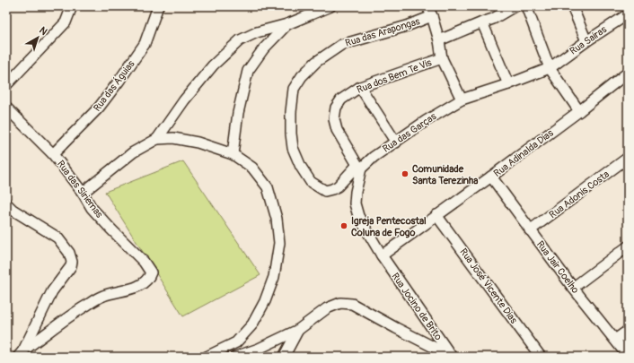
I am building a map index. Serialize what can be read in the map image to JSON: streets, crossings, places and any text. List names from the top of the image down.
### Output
{
  "streets": {
    "street": [
      "Rua das Arapongas",
      "Rua Sairas",
      "Rua dos Bem Te Vis",
      "Rua das Águias",
      "Rua das Garças",
      "Rua Adinalda Dias",
      "Rua das Siriemas",
      "Rua Adonis Costa",
      "Rua Jair Coelho",
      "Rua José Vicente Dias",
      "Rua Jocino de Brito"
    ]
  },
  "crossings": [
    ["Rua das Arapongas", "Rua dos Bem Te Vis"],
    ["Rua das Arapongas", "Rua das Garças"],
    ["Rua Sairas", "Rua das Garças"],
    ["Rua dos Bem Te Vis", "Rua das Garças"],
    ["Rua das Águias", "Rua das Siriemas"],
    ["Rua Adinalda Dias", "Rua Jair Coelho"],
    ["Rua Adinalda Dias", "Rua José Vicente Dias"],
    ["Rua Adinalda Dias", "Rua Jocino de Brito"],
    ["Rua Adonis Costa", "Rua Jair Coelho"]
  ],
  "places": ["Comunidade Santa Terezinha", "Igreja Pentecostal Coluna de Fogo"],
  "north": "top right"
}
